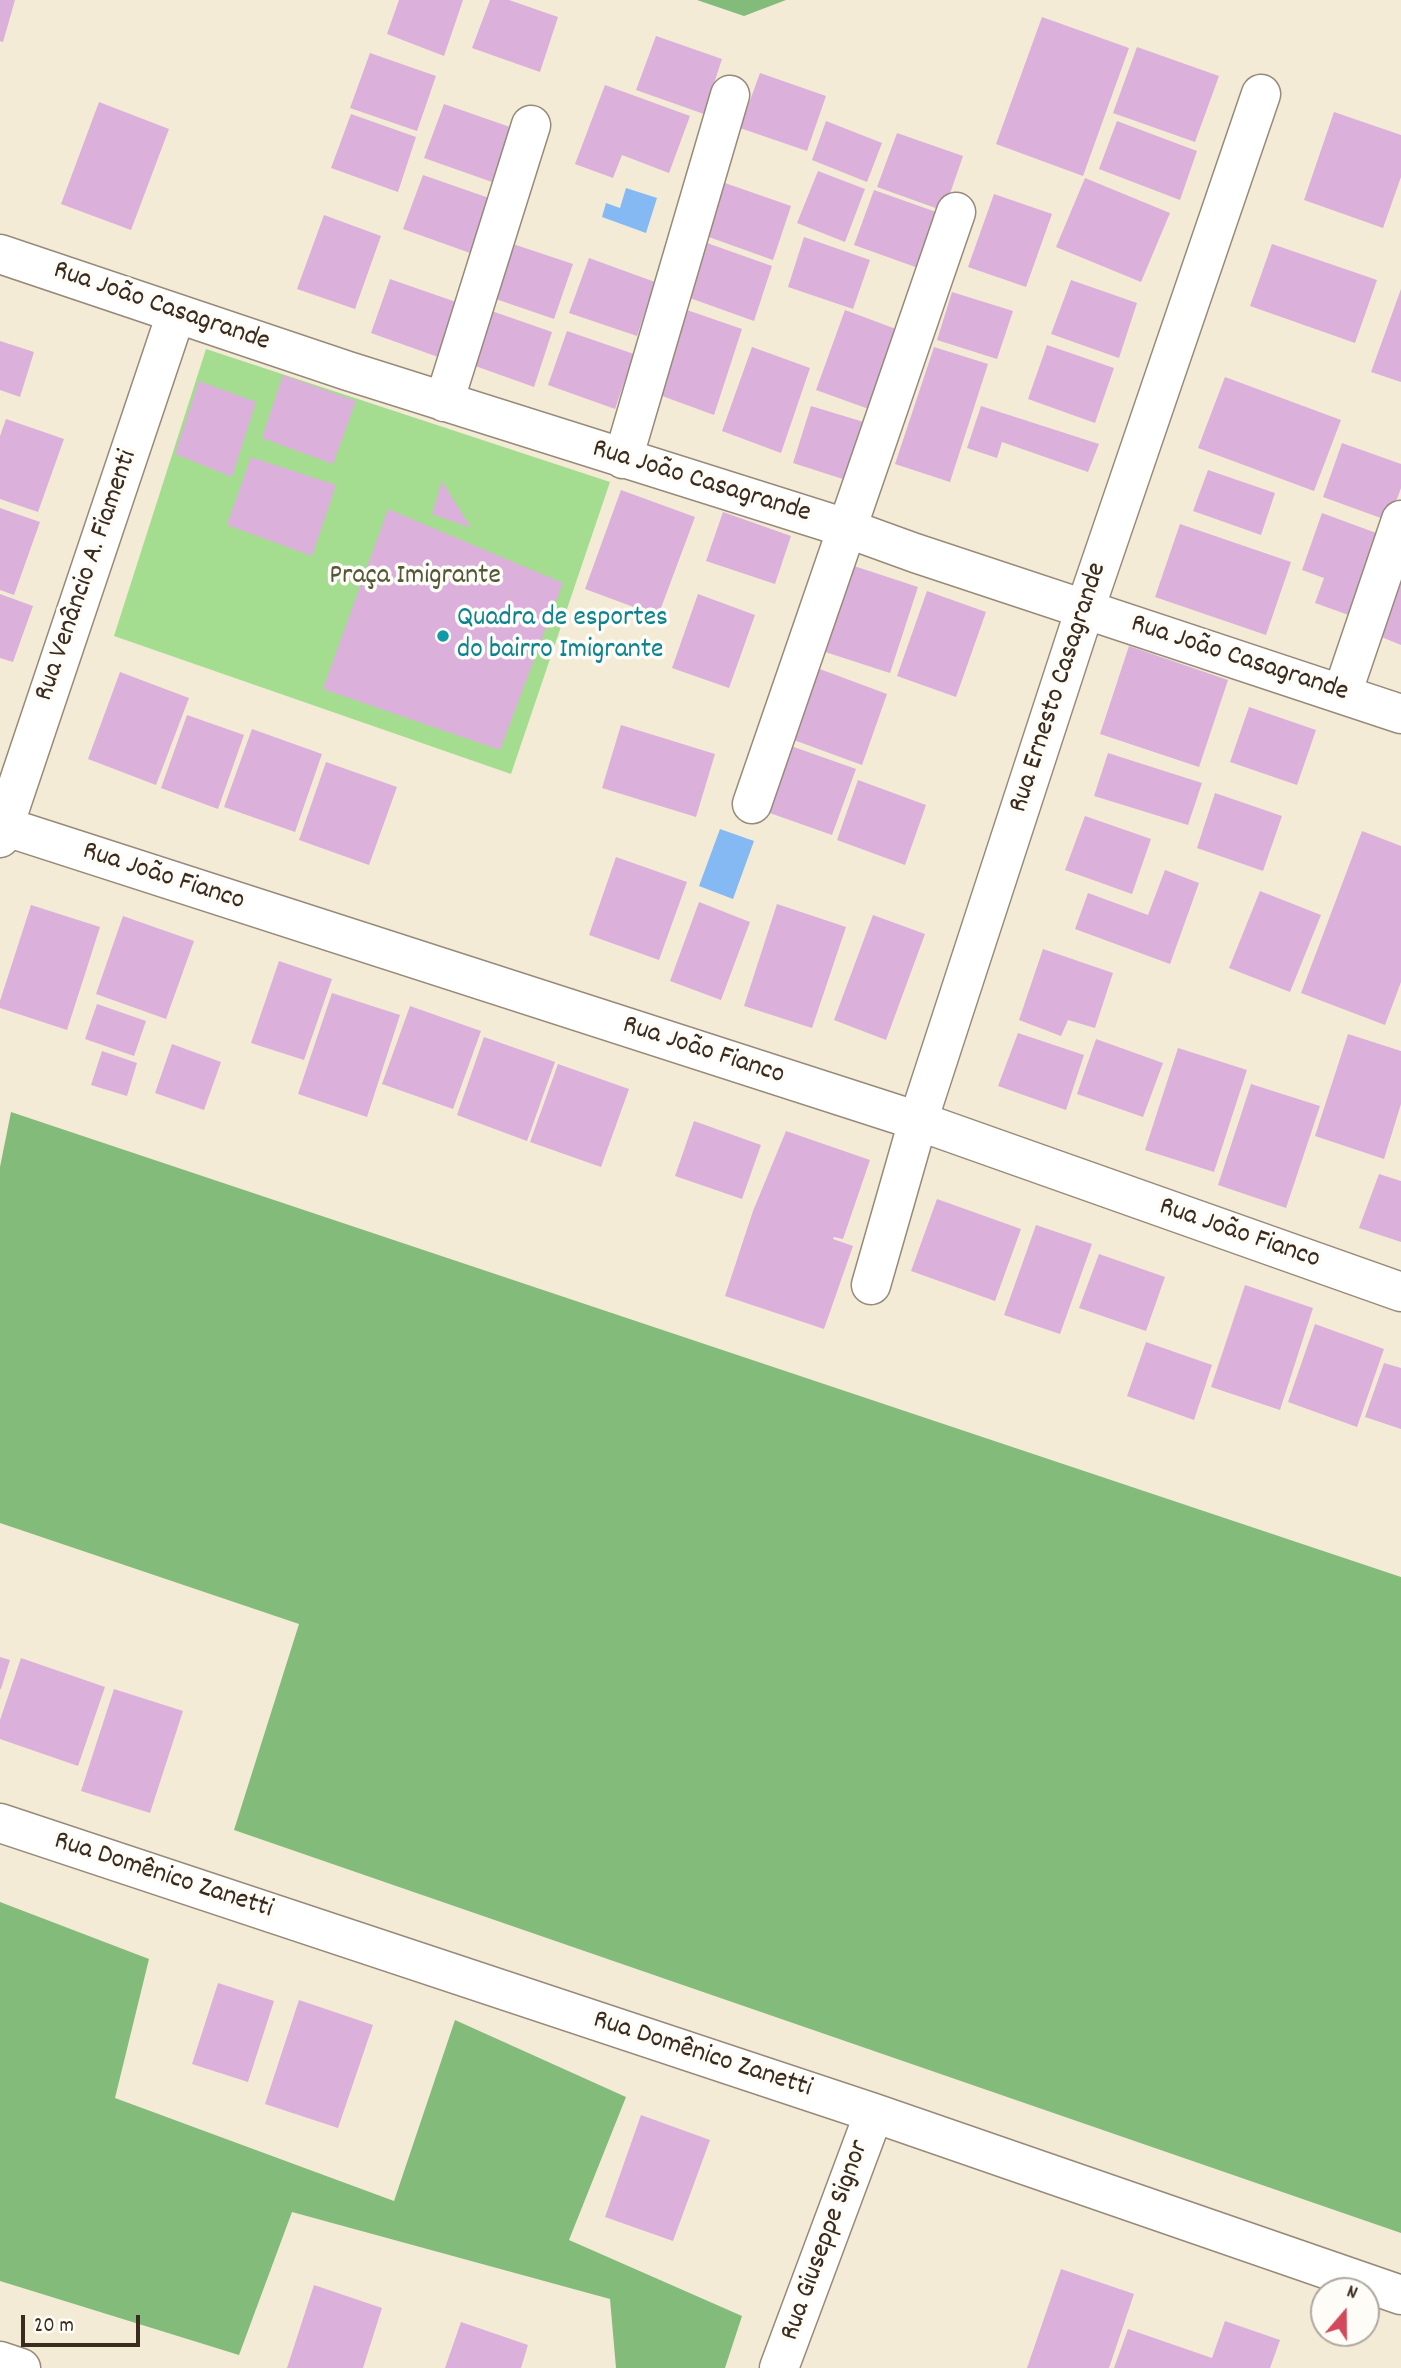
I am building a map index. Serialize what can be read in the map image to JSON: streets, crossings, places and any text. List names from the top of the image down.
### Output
{
  "streets": {
    "street": [
      "Rua João Casagrande",
      "Rua Venâncio A. Fiamenti",
      "Rua Ernesto Casagrande",
      "Rua João Fianco",
      "Rua Domênico Zanetti",
      "Rua Giuseppe Signor"
    ]
  },
  "crossings": [
    ["Rua João Casagrande", "Rua Venâncio A. Fiamenti"],
    ["Rua João Casagrande", "Rua Ernesto Casagrande"],
    ["Rua Venâncio A. Fiamenti", "Rua João Fianco"],
    ["Rua Ernesto Casagrande", "Rua João Fianco"],
    ["Rua Domênico Zanetti", "Rua Giuseppe Signor"]
  ],
  "parks": ["Praça Imigrante"],
  "places": ["Quadra de esportes do bairro Imigrante"],
  "scale_bar": "20 m",
  "north": "top"
}
